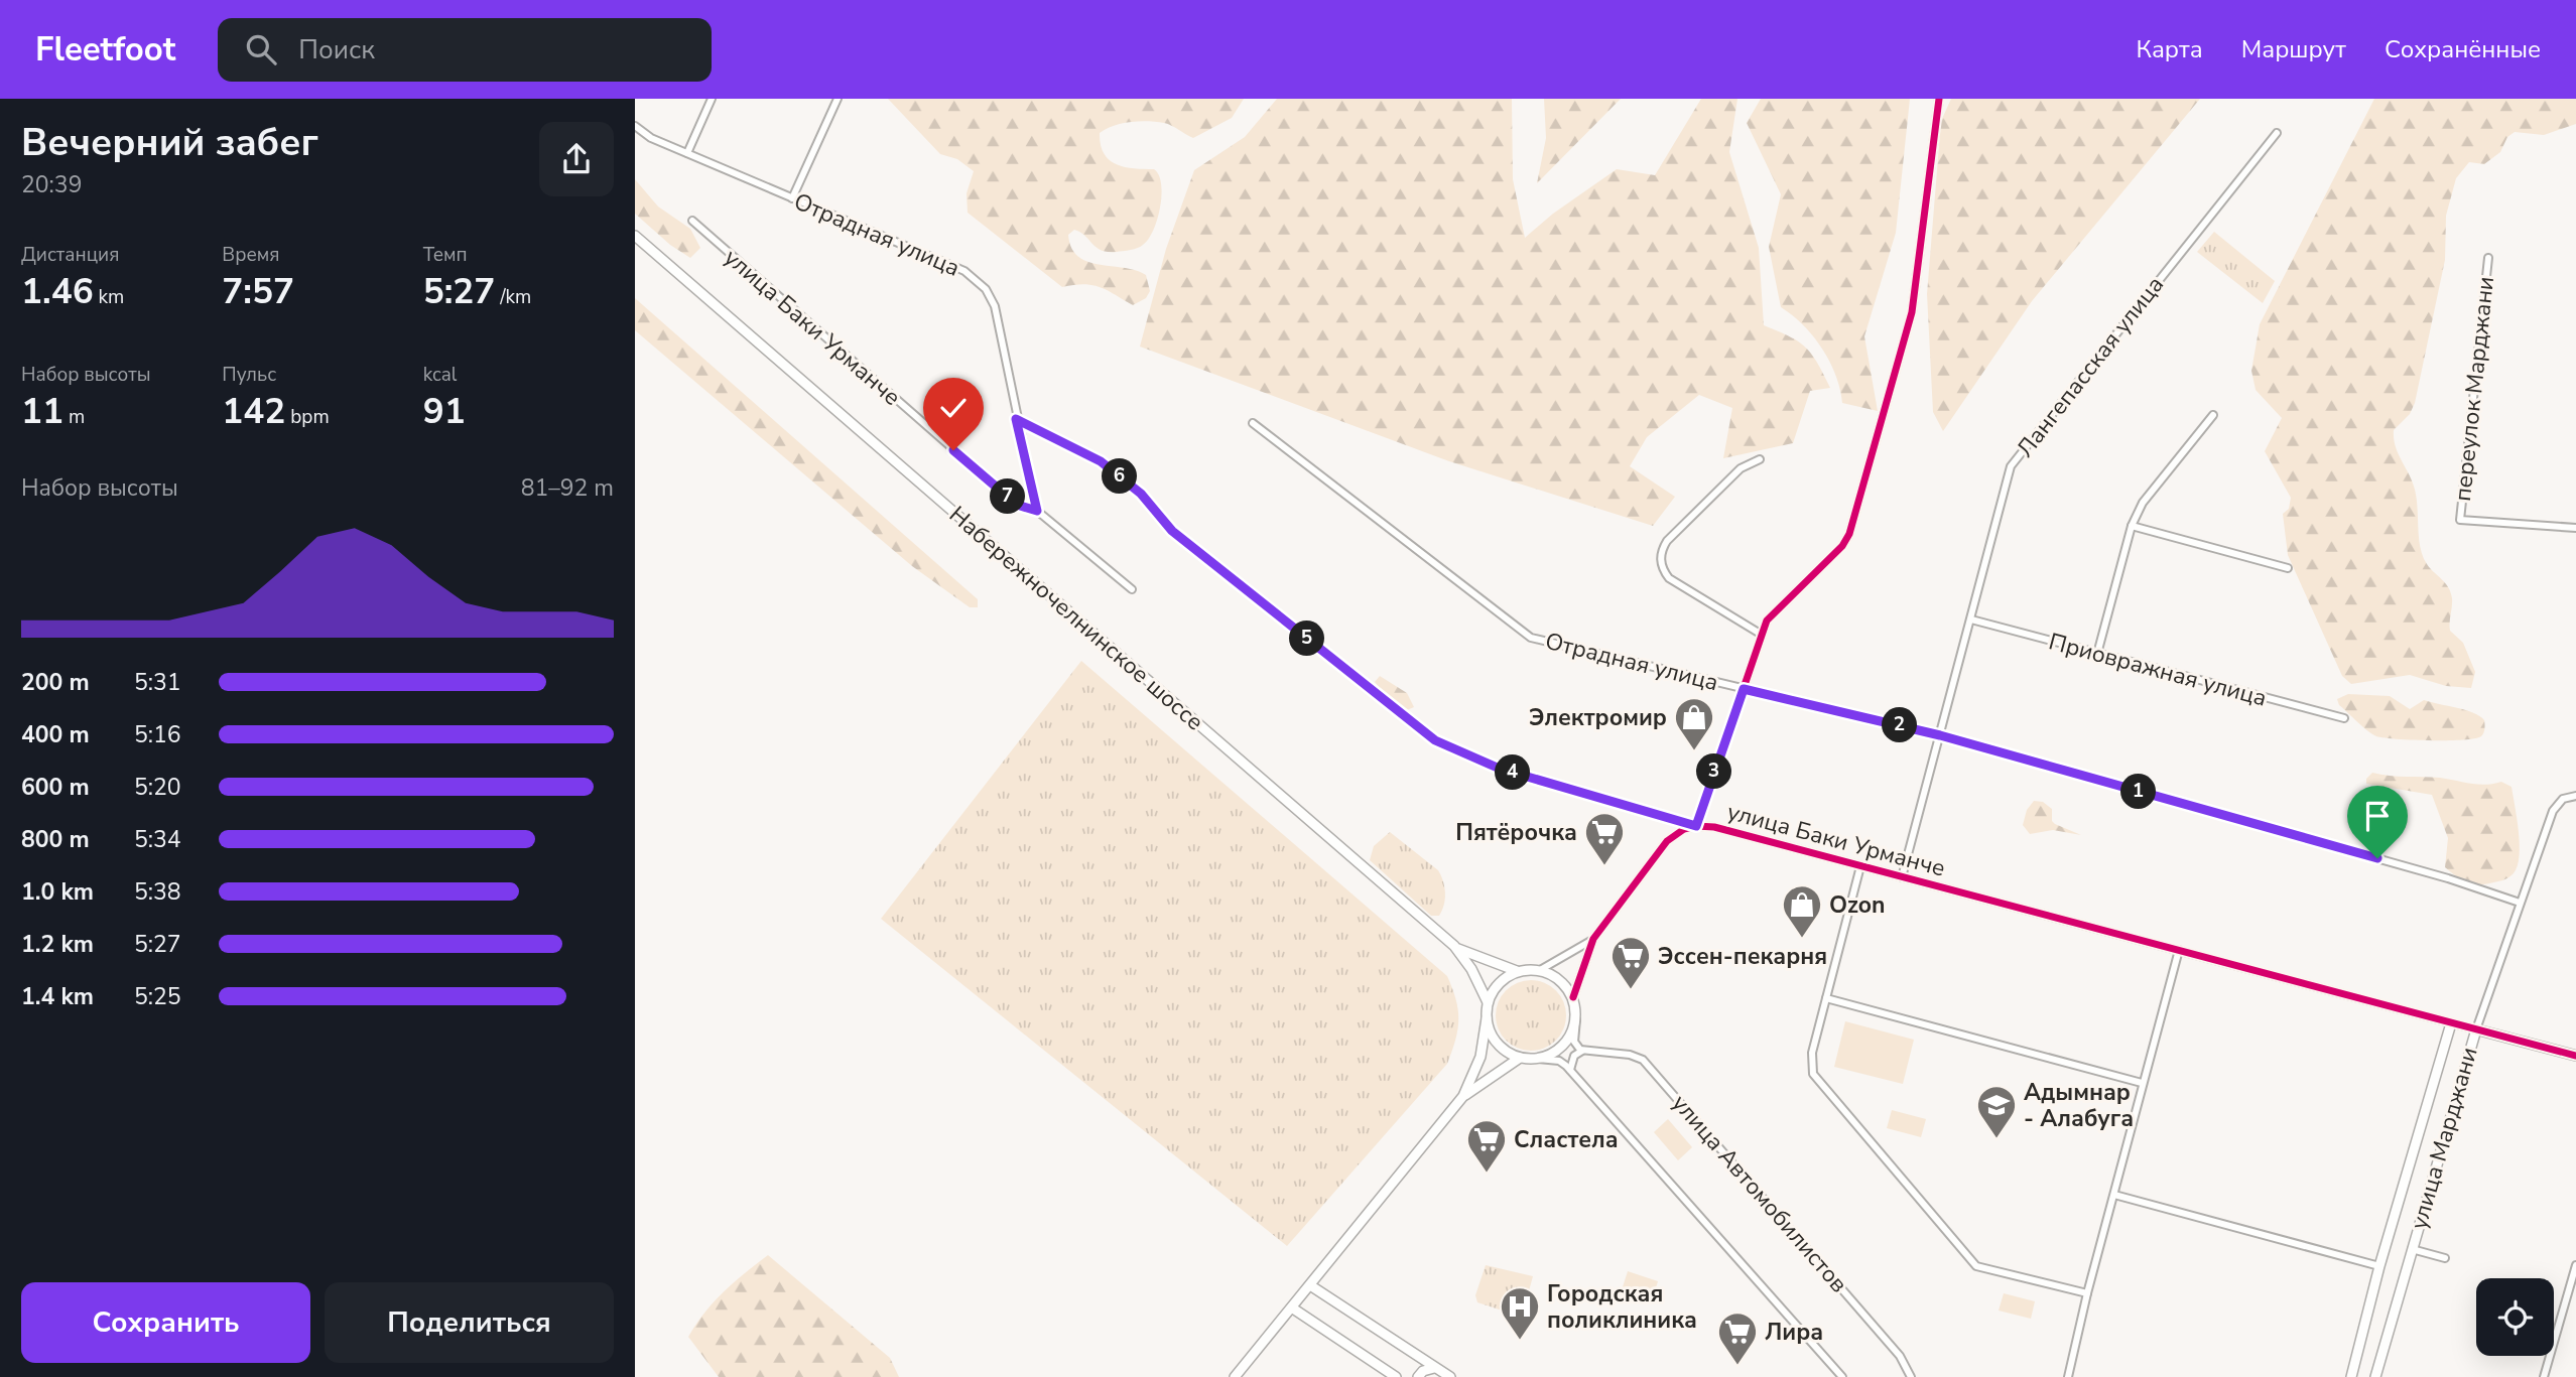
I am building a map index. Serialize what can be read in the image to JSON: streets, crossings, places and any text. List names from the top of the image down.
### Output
{
  "streets": {
    "main road": ["Набережночелнинское шоссе", "улица Марджани"],
    "street": [
      "Отрадная улица",
      "улица Баки Урманче",
      "Лангепасская улица",
      "переулок Марджани",
      "Приовражная улица",
      "улица Автомобилистов"
    ]
  },
  "crossings": [
    ["Отрадная улица", "улица Баки Урманче"],
    ["Отрадная улица", "Лангепасская улица"],
    ["Отрадная улица", "улица Марджани"],
    ["улица Баки Урманче", "Лангепасская улица"],
    ["улица Баки Урманче", "улица Марджани"],
    ["Лангепасская улица", "Приовражная улица"]
  ],
  "places": {
    "shop": ["Электромир", "Ozon"],
    "supermarket": [
      "Пятёрочка",
      "Эссен-пекарня",
      "Сластела",
      "Лира"
    ],
    "school or university": ["Адымнар - Алабуга"],
    "hospital": ["Городская поликлиника"]
  },
  "page": {
    "header": "Fleetfoot",
    "search": "Поиск",
    "nav": ["Карта", "Маршрут", "Сохранённые"],
    "heading": ["Вечерний забег", "20:39"],
    "stats": [
      ["Дистанция", "1.46 km"],
      ["Время", "7:57"],
      ["Темп", "5:27 /km"],
      ["Набор высоты", "11 m"],
      ["Пульс", "142 bpm"],
      ["kcal", "91"]
    ],
    "chart": ["Набор высоты", "81–92 m"],
    "pins": [
      "6",
      "7",
      "5",
      "2",
      "3",
      "4",
      "1"
    ],
    "list": [
      {
        "name": "200 m",
        "note": "5:31"
      },
      {
        "name": "400 m",
        "note": "5:16"
      },
      {
        "name": "600 m",
        "note": "5:20"
      },
      {
        "name": "800 m",
        "note": "5:34"
      },
      {
        "name": "1.0 km",
        "note": "5:38"
      },
      {
        "name": "1.2 km",
        "note": "5:27"
      },
      {
        "name": "1.4 km",
        "note": "5:25"
      }
    ],
    "buttons": ["Сохранить", "Поделиться"]
  }
}
